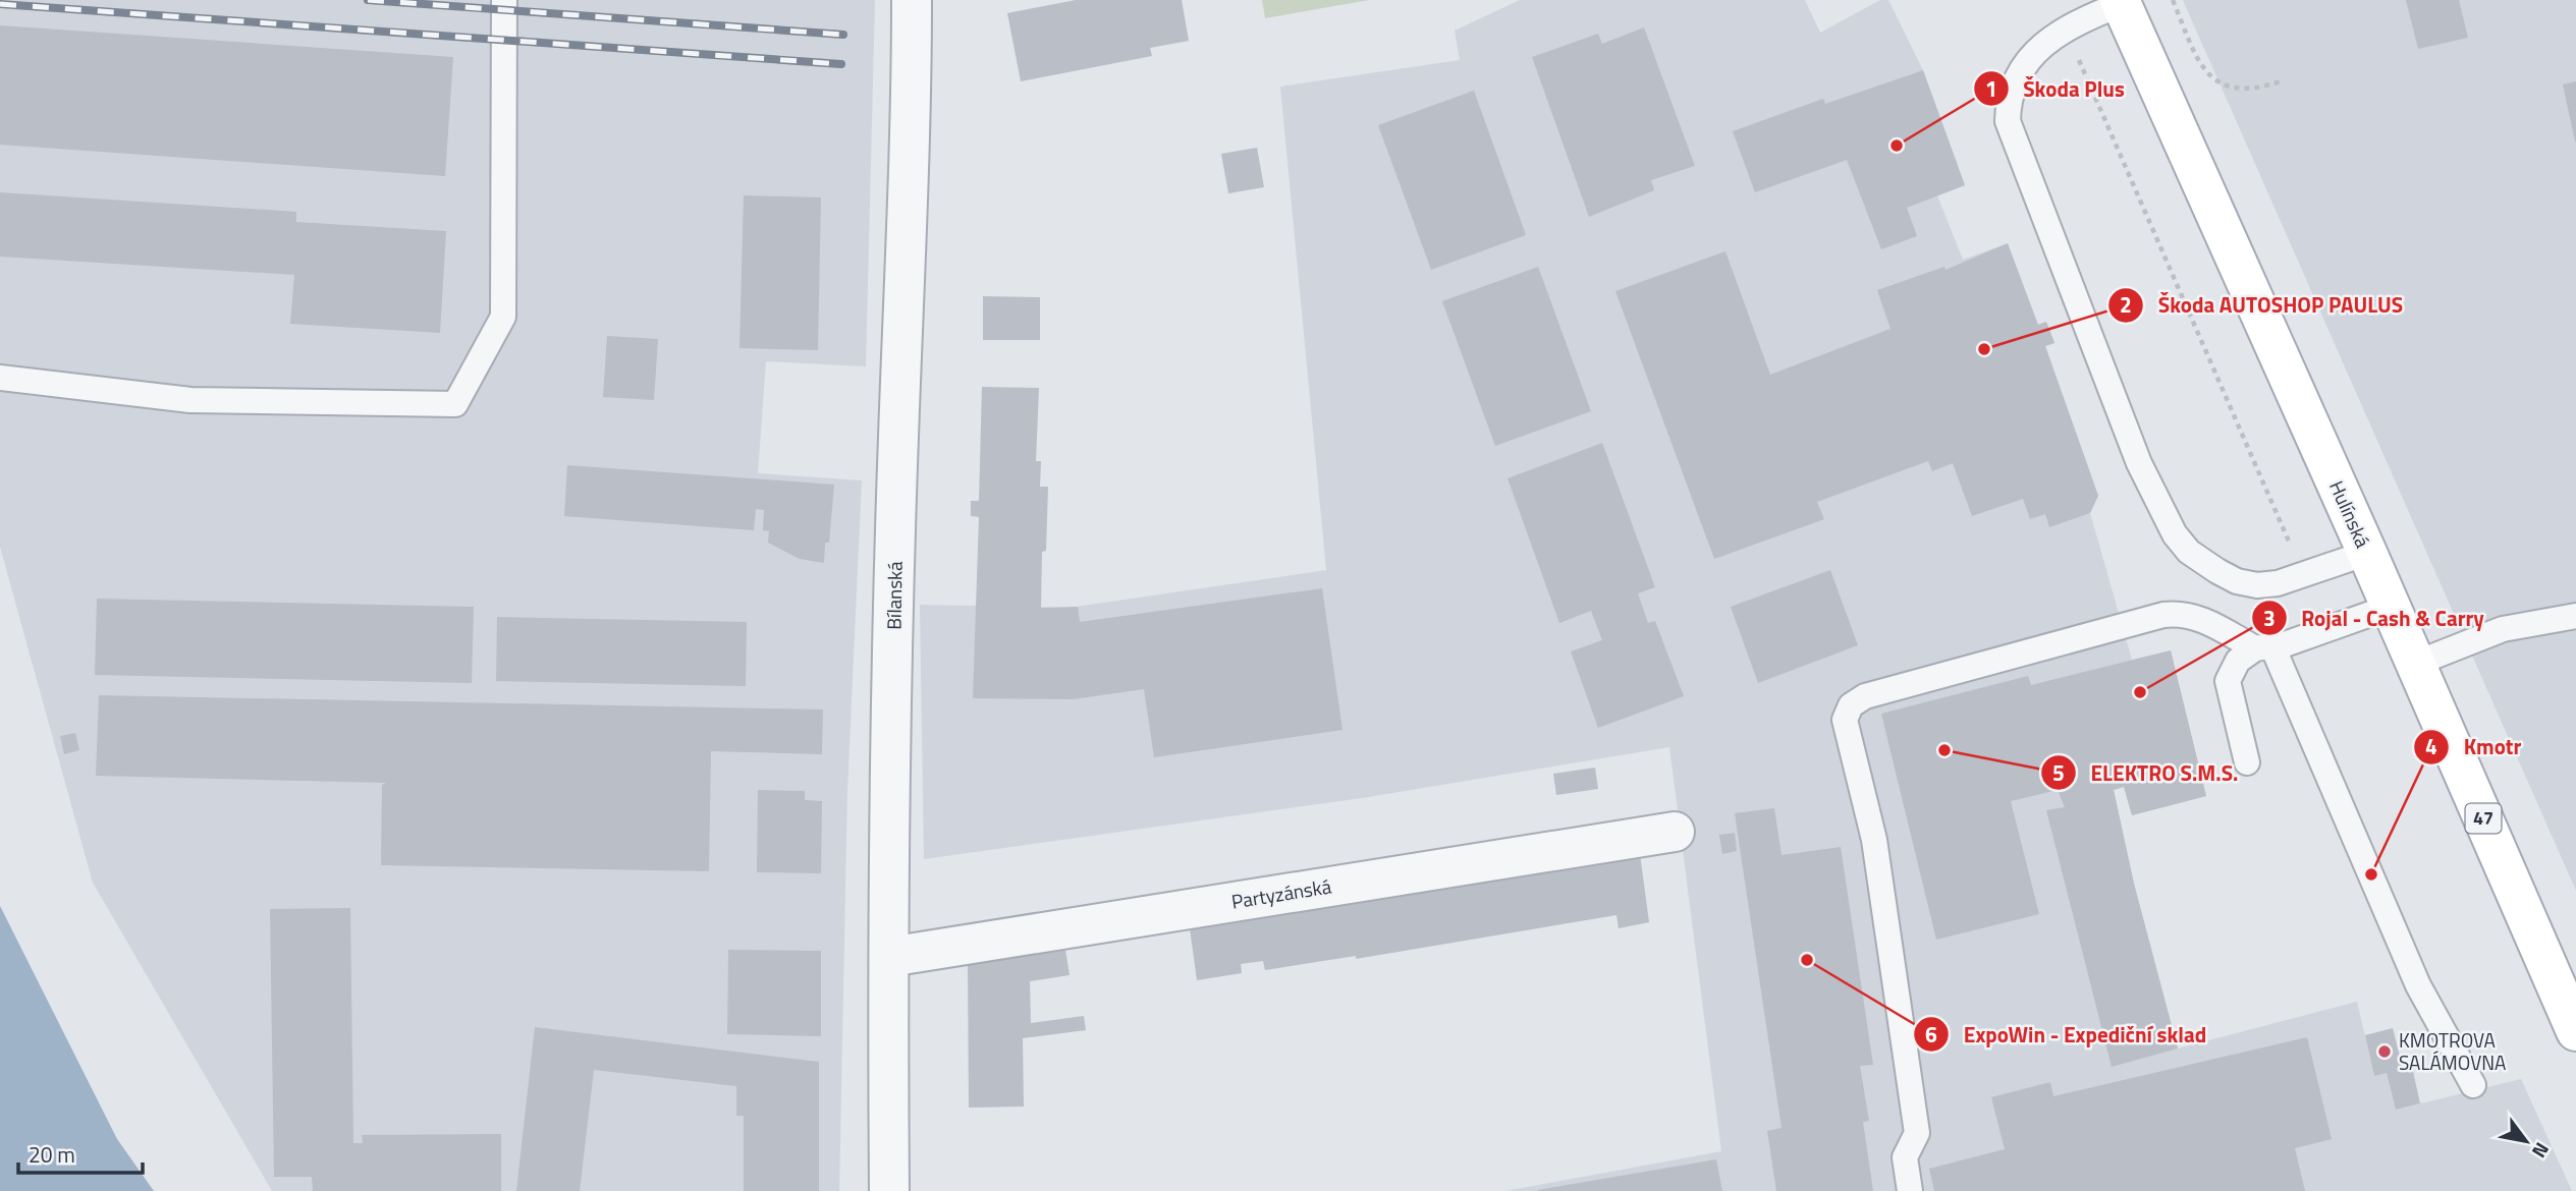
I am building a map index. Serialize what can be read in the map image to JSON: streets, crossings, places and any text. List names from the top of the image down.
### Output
{
  "streets": {
    "main road": ["Hulínská", "47"],
    "street": ["Bílanská", "Partyzánská"]
  },
  "crossings": [
    ["Bílanská", "Partyzánská"]
  ],
  "places": [
    "Škoda Plus",
    "Škoda AUTOSHOP PAULUS",
    "Rojal - Cash & Carry",
    "ELEKTRO S.M.S.",
    "Kmotr",
    "ExpoWin - Expediční sklad",
    "KMOTROVA SALÁMOVNA"
  ],
  "scale_bar": "20 m",
  "north": "bottom right"
}
